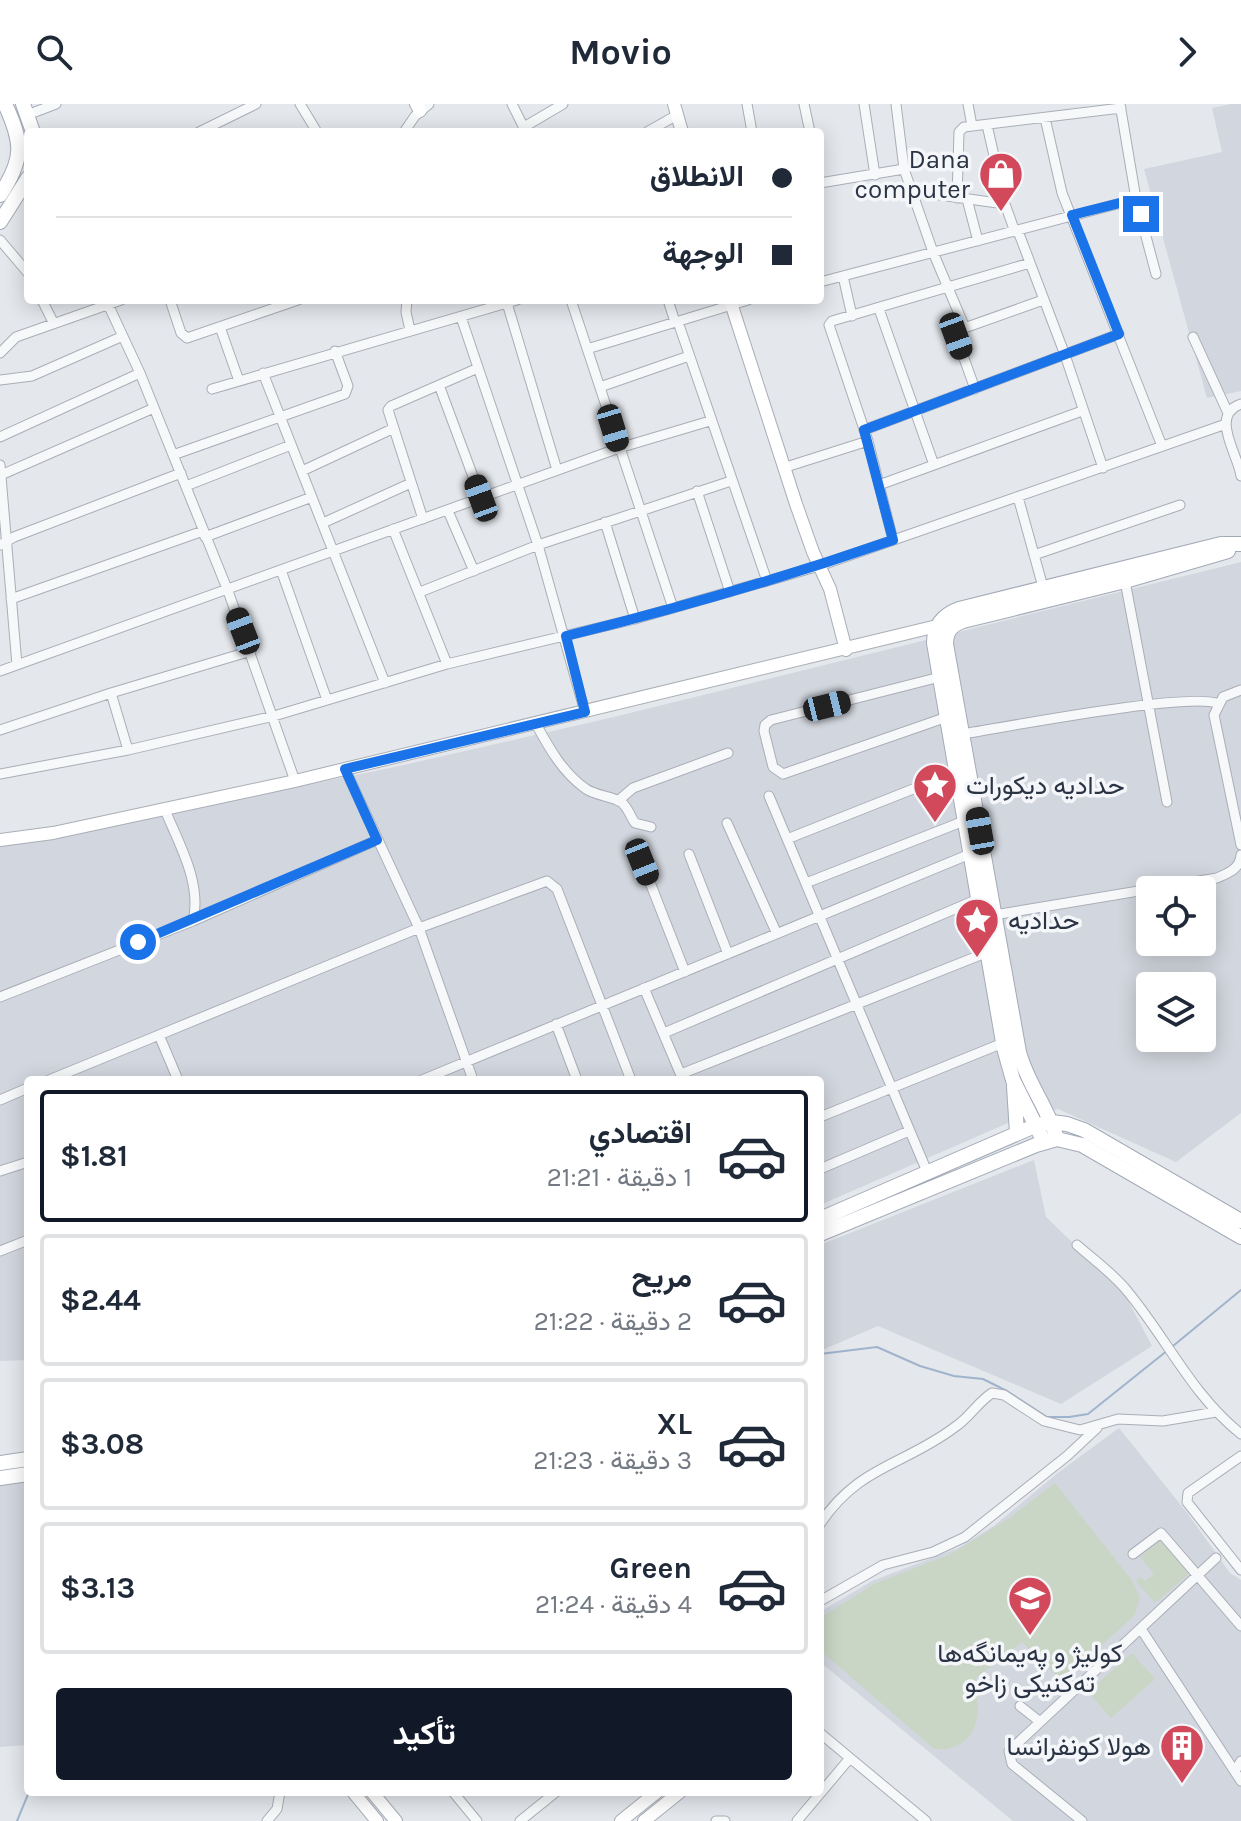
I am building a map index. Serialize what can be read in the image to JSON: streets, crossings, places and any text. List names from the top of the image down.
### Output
{
  "places": {
    "shop": ["Dana computer"],
    "place": ["حداديه ديكورات", "حداديه"],
    "school or university": ["كوليژ و په‌يمانگه‌ها ته‌كنيكى زاخو"],
    "building": ["هولا كونفرانسا"]
  },
  "page": {
    "header": "Movio",
    "banner": ["الانطلاق", "الوجهة"],
    "list": [
      {
        "name": "اقتصادي",
        "note": "1 دقيقة · 21:21",
        "value": "$1.81"
      },
      {
        "name": "مريح",
        "note": "2 دقيقة · 21:22",
        "value": "$2.44"
      },
      {
        "name": "XL",
        "note": "3 دقيقة · 21:23",
        "value": "$3.08"
      },
      {
        "name": "Green",
        "note": "4 دقيقة · 21:24",
        "value": "$3.13"
      }
    ],
    "buttons": "تأكيد"
  }
}
